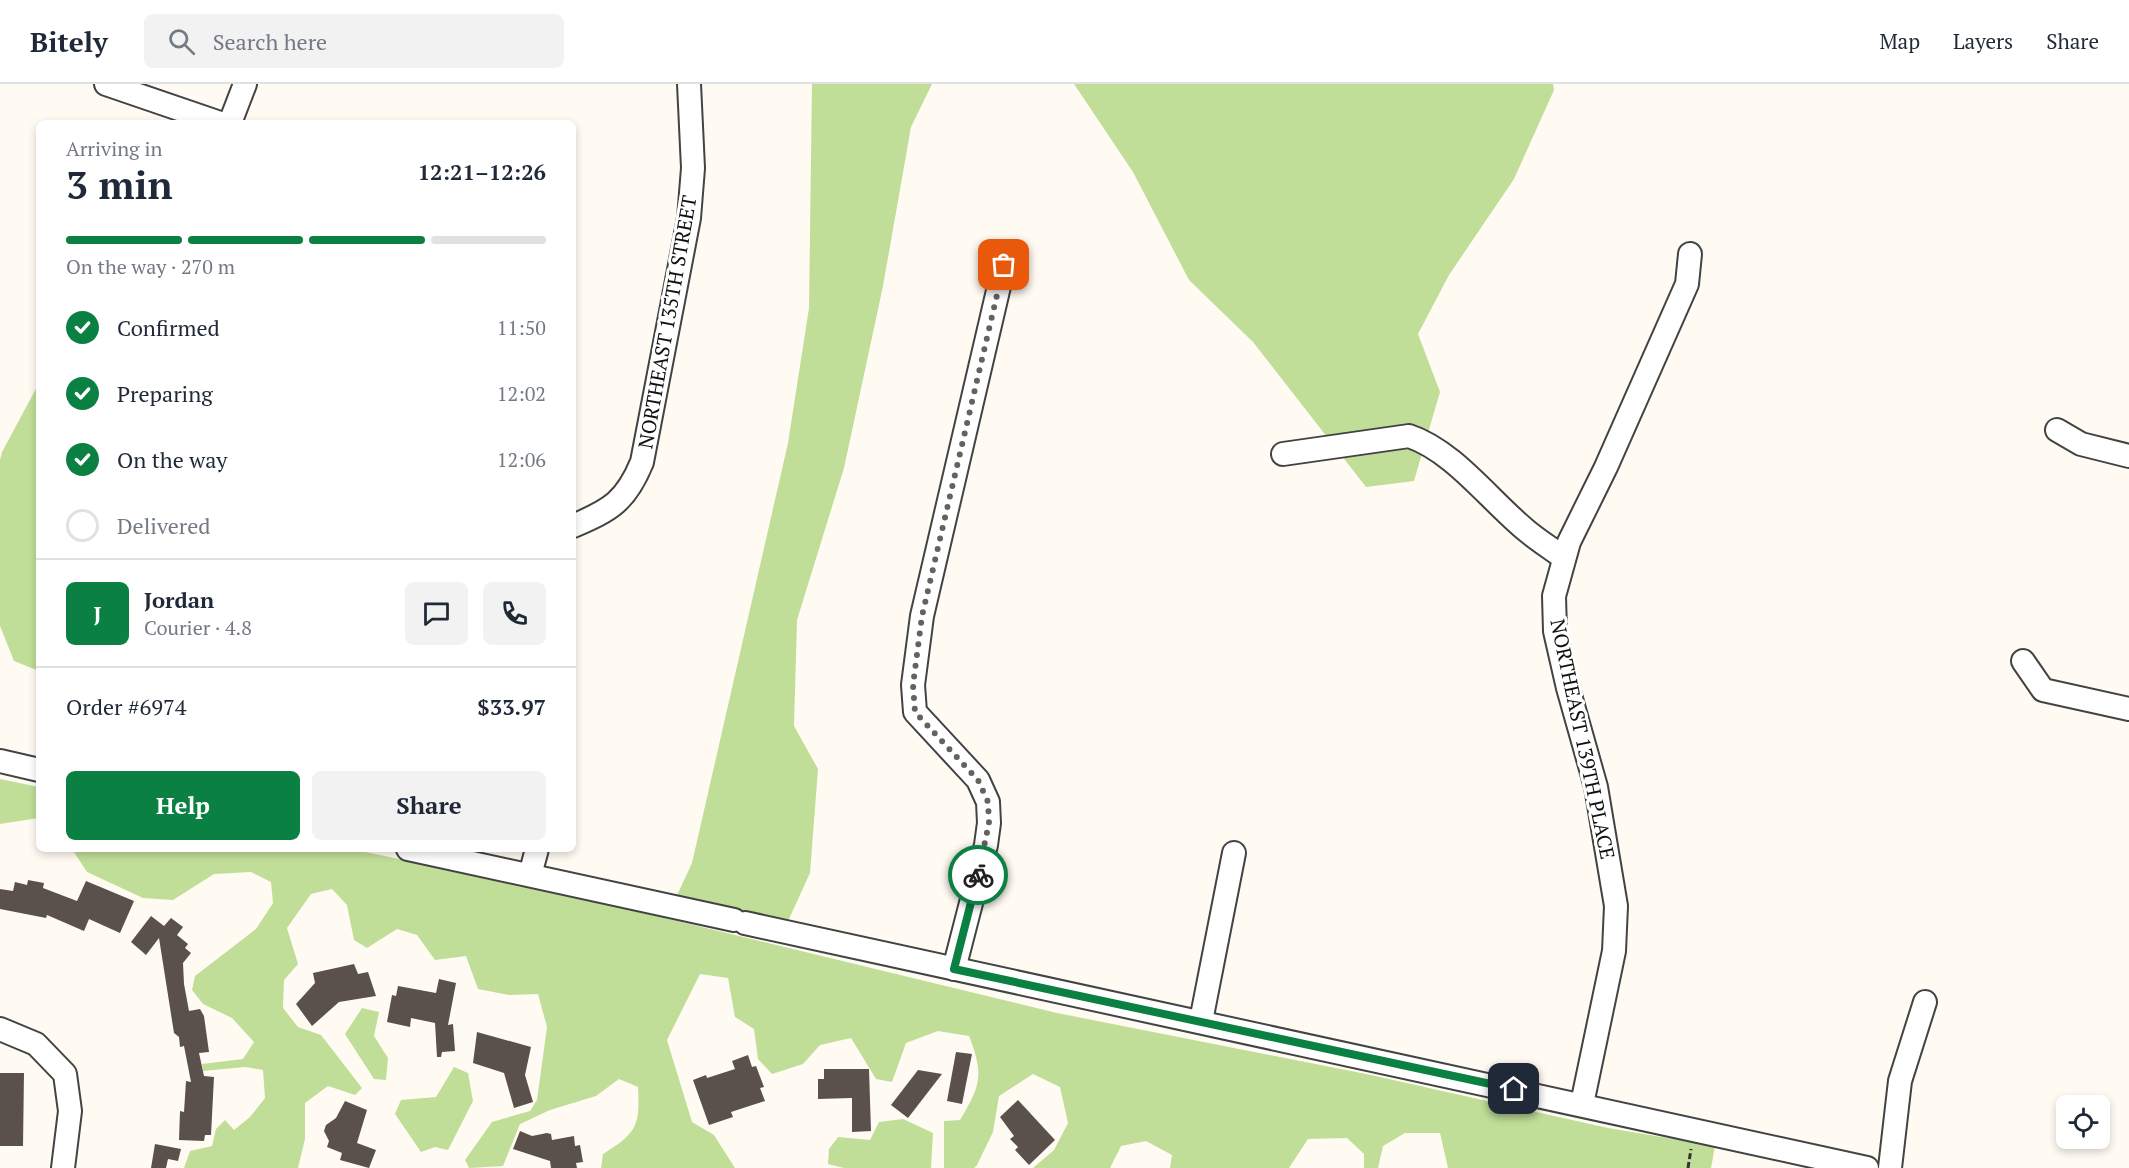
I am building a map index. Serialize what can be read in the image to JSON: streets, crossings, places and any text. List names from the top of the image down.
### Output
{
  "streets": {
    "street": ["NORTHEAST 135TH STREET", "NORTHEAST 139TH PLACE"]
  },
  "page": {
    "header": "Bitely",
    "search": "Search here",
    "nav": ["Map", "Layers", "Share"],
    "heading": ["3 min", "Arriving in", "12:21–12:26"],
    "panel": [
      "Jordan",
      "Courier · 4.8",
      "Order #6974",
      "$33.97"
    ],
    "bar": "On the way · 270 m",
    "list": [
      ["Confirmed", "11:50"],
      ["Preparing", "12:02"],
      ["On the way", "12:06"],
      "Delivered"
    ],
    "round": "J",
    "buttons": ["Help", "Share"]
  }
}
